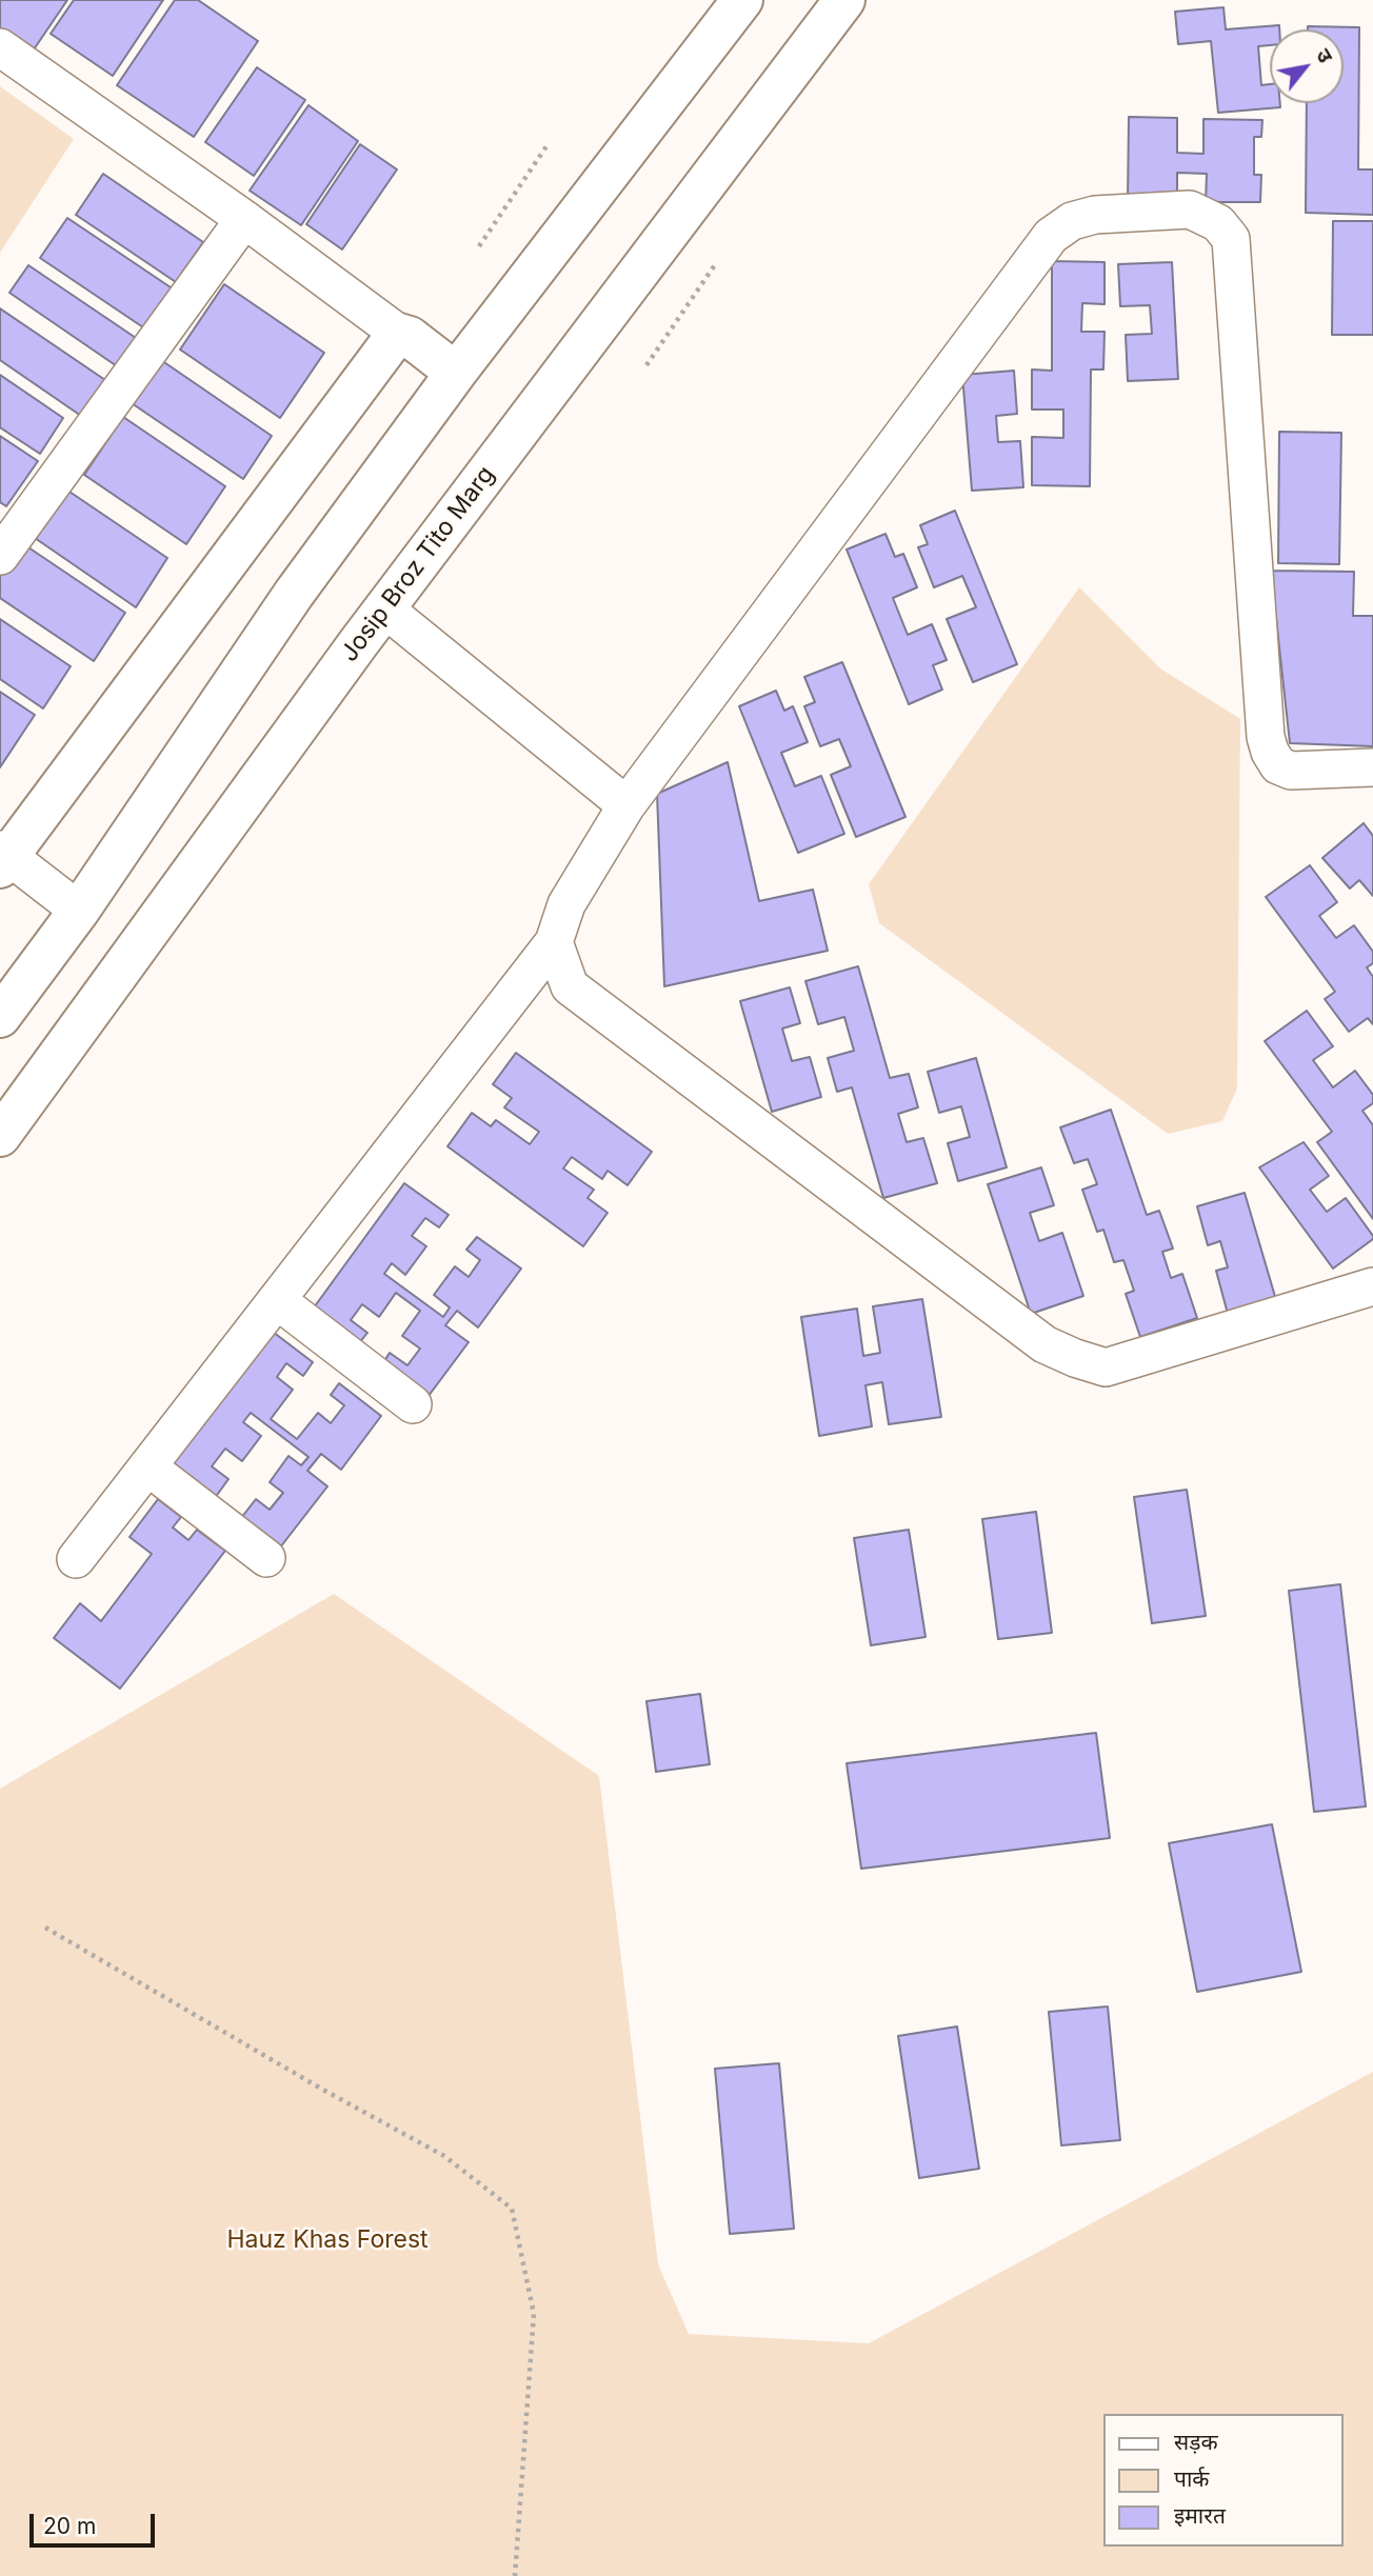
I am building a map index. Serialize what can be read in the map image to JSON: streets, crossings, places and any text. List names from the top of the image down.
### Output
{
  "streets": {
    "main road": ["Josip Broz Tito Marg"]
  },
  "parks": ["Hauz Khas Forest"],
  "legend": ["सड़क", "पार्क", "इमारत"],
  "scale_bar": "20 m",
  "north": "top right"
}
